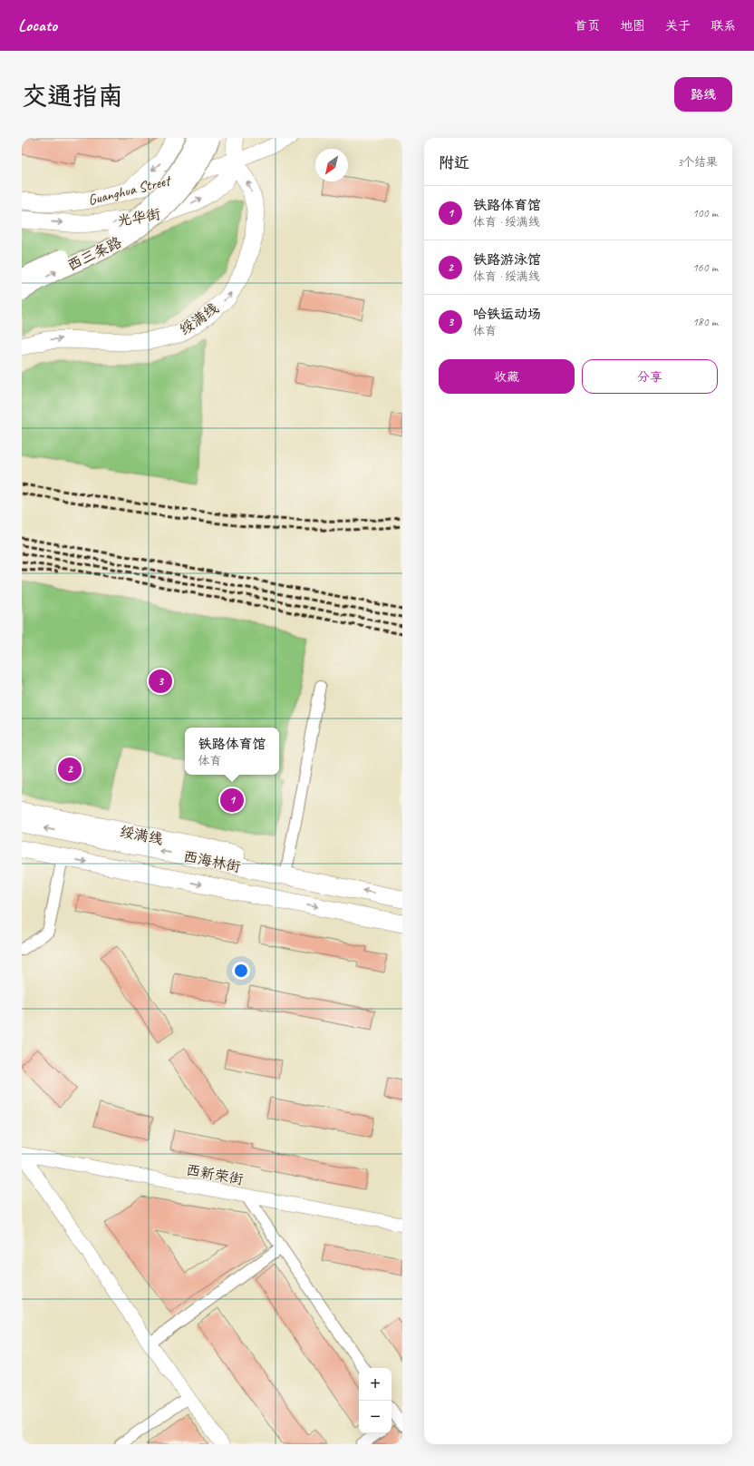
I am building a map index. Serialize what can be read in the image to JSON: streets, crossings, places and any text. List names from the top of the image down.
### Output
{
  "streets": {
    "highway": [
      "Guanghua Street",
      "光华街",
      "绥满线",
      "西海林街"
    ],
    "main road": ["西三条路"],
    "street": ["西新荣街"]
  },
  "crossings": [
    ["Guanghua Street", "光华街"],
    ["Guanghua Street", "绥满线"],
    ["光华街", "绥满线"],
    ["绥满线", "西海林街"]
  ],
  "one_way": ["光华街"],
  "north": "bottom left",
  "page": {
    "header": "Locato",
    "nav": [
      "首页",
      "地图",
      "关于",
      "联系"
    ],
    "buttons": [
      "路线",
      ["收藏", "分享"]
    ],
    "title": "交通指南",
    "heading": ["附近", "3个结果"],
    "list": [
      {
        "mark": "1",
        "name": "铁路体育馆",
        "note": "体育 · 绥满线",
        "value": "100 m"
      },
      {
        "mark": "2",
        "name": "铁路游泳馆",
        "note": "体育 · 绥满线",
        "value": "160 m"
      },
      {
        "mark": "3",
        "name": "哈铁运动场",
        "note": "体育",
        "value": "180 m"
      }
    ],
    "pins": ["3", "2", "1"],
    "popup": ["铁路体育馆", "体育"],
    "map_buttons": ["+", "−"]
  }
}
